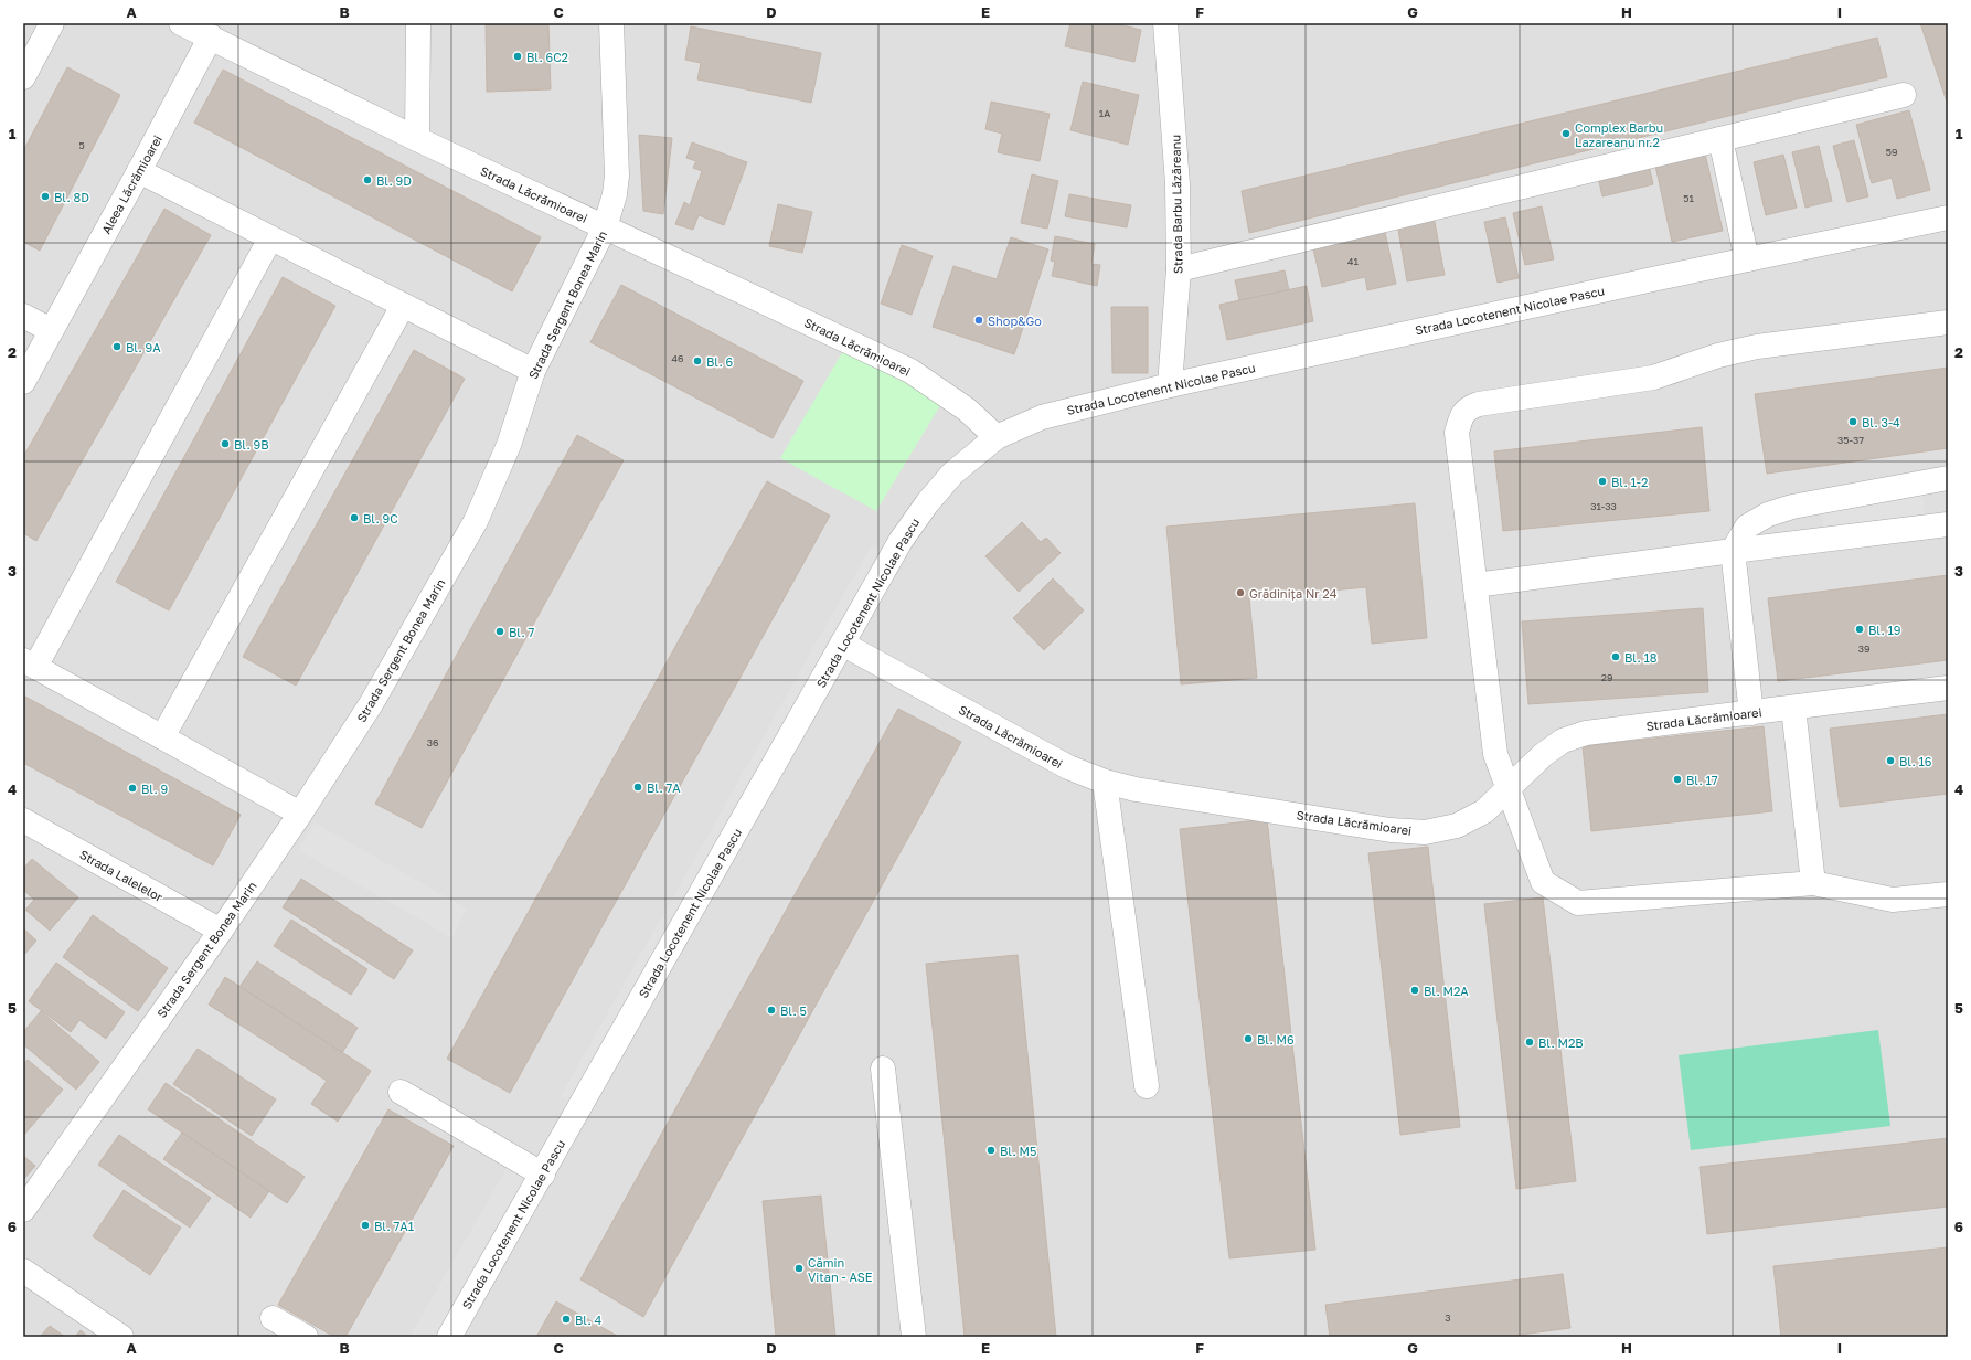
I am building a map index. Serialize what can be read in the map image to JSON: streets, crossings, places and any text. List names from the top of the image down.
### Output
{
  "streets": {
    "street": [
      "Aleea Lăcrămioarei",
      "Strada Lăcrămioarei",
      "Strada Barbu Lăzăreanu",
      "Strada Sergent Bonea Marin",
      "Strada Locotenent Nicolae Pascu",
      "Strada Lalelelor"
    ]
  },
  "crossings": [
    ["Aleea Lăcrămioarei", "Strada Lăcrămioarei"],
    ["Strada Lăcrămioarei", "Strada Sergent Bonea Marin"],
    ["Strada Lăcrămioarei", "Strada Locotenent Nicolae Pascu"],
    ["Strada Barbu Lăzăreanu", "Strada Locotenent Nicolae Pascu"],
    ["Strada Sergent Bonea Marin", "Strada Lalelelor"]
  ],
  "places": [
    "Bl. 6C2",
    "Complex Barbu Lazareanu nr.2",
    "Bl. 9D",
    "Bl. 8D",
    "Shop&Go",
    "Bl. 9A",
    "Bl. 6",
    "Bl. 3-4",
    "Bl. 9B",
    "Bl. 1-2",
    "Bl. 9C",
    "Grădinița Nr 24",
    "Bl. 19",
    "Bl. 7",
    "Bl. 18",
    "Bl. 16",
    "Bl. 17",
    "Bl. 7A",
    "Bl. 9",
    "Bl. M2A",
    "Bl. 5",
    "Bl. M6",
    "Bl. M2B",
    "Bl. M5",
    "Bl. 7A1",
    "Cămin Vitan - ASE",
    "Bl. 4"
  ],
  "house_numbers": [
    "1A",
    "5",
    "59",
    "51",
    "41",
    "46",
    "35-37",
    "31-33",
    "39",
    "29",
    "36",
    "3"
  ],
  "grid": {
    "columns": [
      "A",
      "B",
      "C",
      "D",
      "E",
      "F",
      "G",
      "H",
      "I"
    ],
    "rows": [
      "1",
      "2",
      "3",
      "4",
      "5",
      "6"
    ]
  }
}
